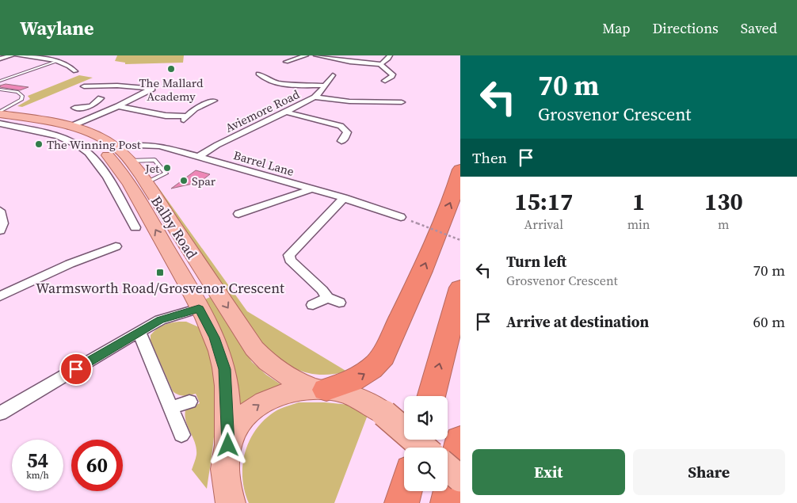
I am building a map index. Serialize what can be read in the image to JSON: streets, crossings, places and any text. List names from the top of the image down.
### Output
{
  "streets": {
    "main road": ["Balby Road"],
    "street": ["Aviemore Road", "Barrel Lane"]
  },
  "crossings": [
    ["Aviemore Road", "Barrel Lane"],
    ["Barrel Lane", "Balby Road"]
  ],
  "places": {
    "other": [
      "The Mallard Academy",
      "The Winning Post",
      "Jet",
      "Spar"
    ],
    "transit": ["Warmsworth Road/Grosvenor Crescent"]
  },
  "page": {
    "header": "Waylane",
    "nav": ["Map", "Directions", "Saved"],
    "turn": ["70 m", "Grosvenor Crescent"],
    "then": "Then",
    "eta": [
      "15:17",
      "Arrival",
      "1",
      "min",
      "130",
      "m"
    ],
    "list": [
      {
        "name": "Turn left",
        "note": "Grosvenor Crescent",
        "value": "70 m"
      },
      {
        "name": "Arrive at destination",
        "value": "60 m"
      }
    ],
    "speed": "54 km/h",
    "limit": "60",
    "buttons": ["Exit", "Share"]
  }
}
